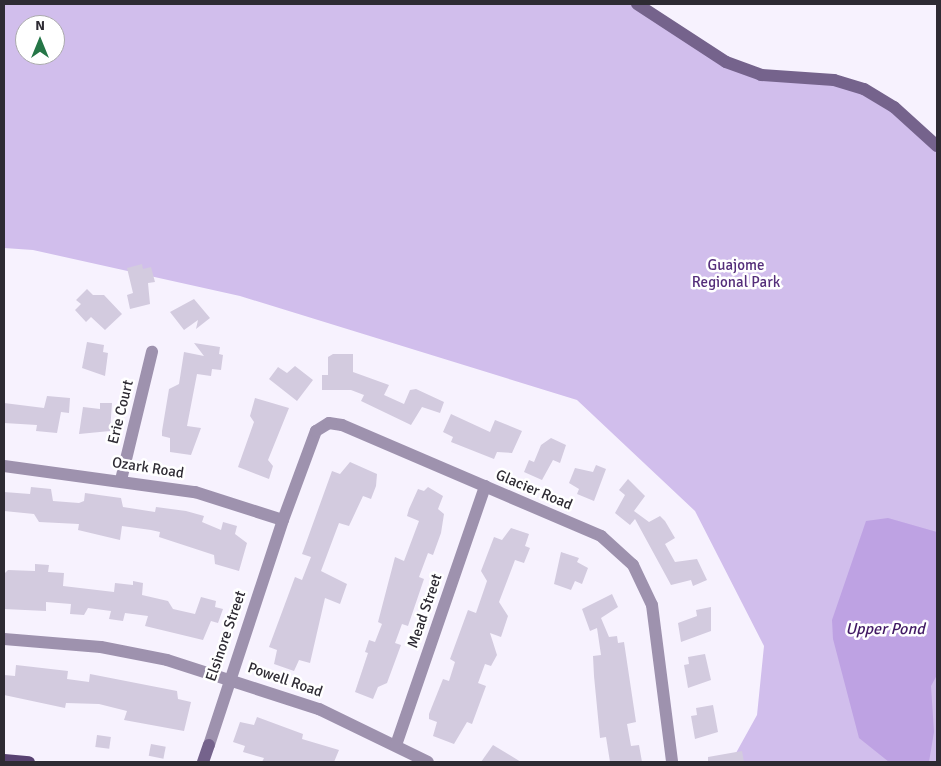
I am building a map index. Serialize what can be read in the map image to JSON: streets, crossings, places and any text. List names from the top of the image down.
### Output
{
  "streets": {
    "street": [
      "Erie Court",
      "Ozark Road",
      "Glacier Road",
      "Mead Street",
      "Elsinore Street",
      "Powell Road"
    ]
  },
  "crossings": [
    ["Erie Court", "Ozark Road"],
    ["Ozark Road", "Glacier Road"],
    ["Ozark Road", "Elsinore Street"],
    ["Glacier Road", "Mead Street"],
    ["Glacier Road", "Elsinore Street"],
    ["Mead Street", "Powell Road"],
    ["Elsinore Street", "Powell Road"]
  ],
  "water": ["Upper Pond"],
  "parks": ["Guajome Regional Park"],
  "north": "top"
}
